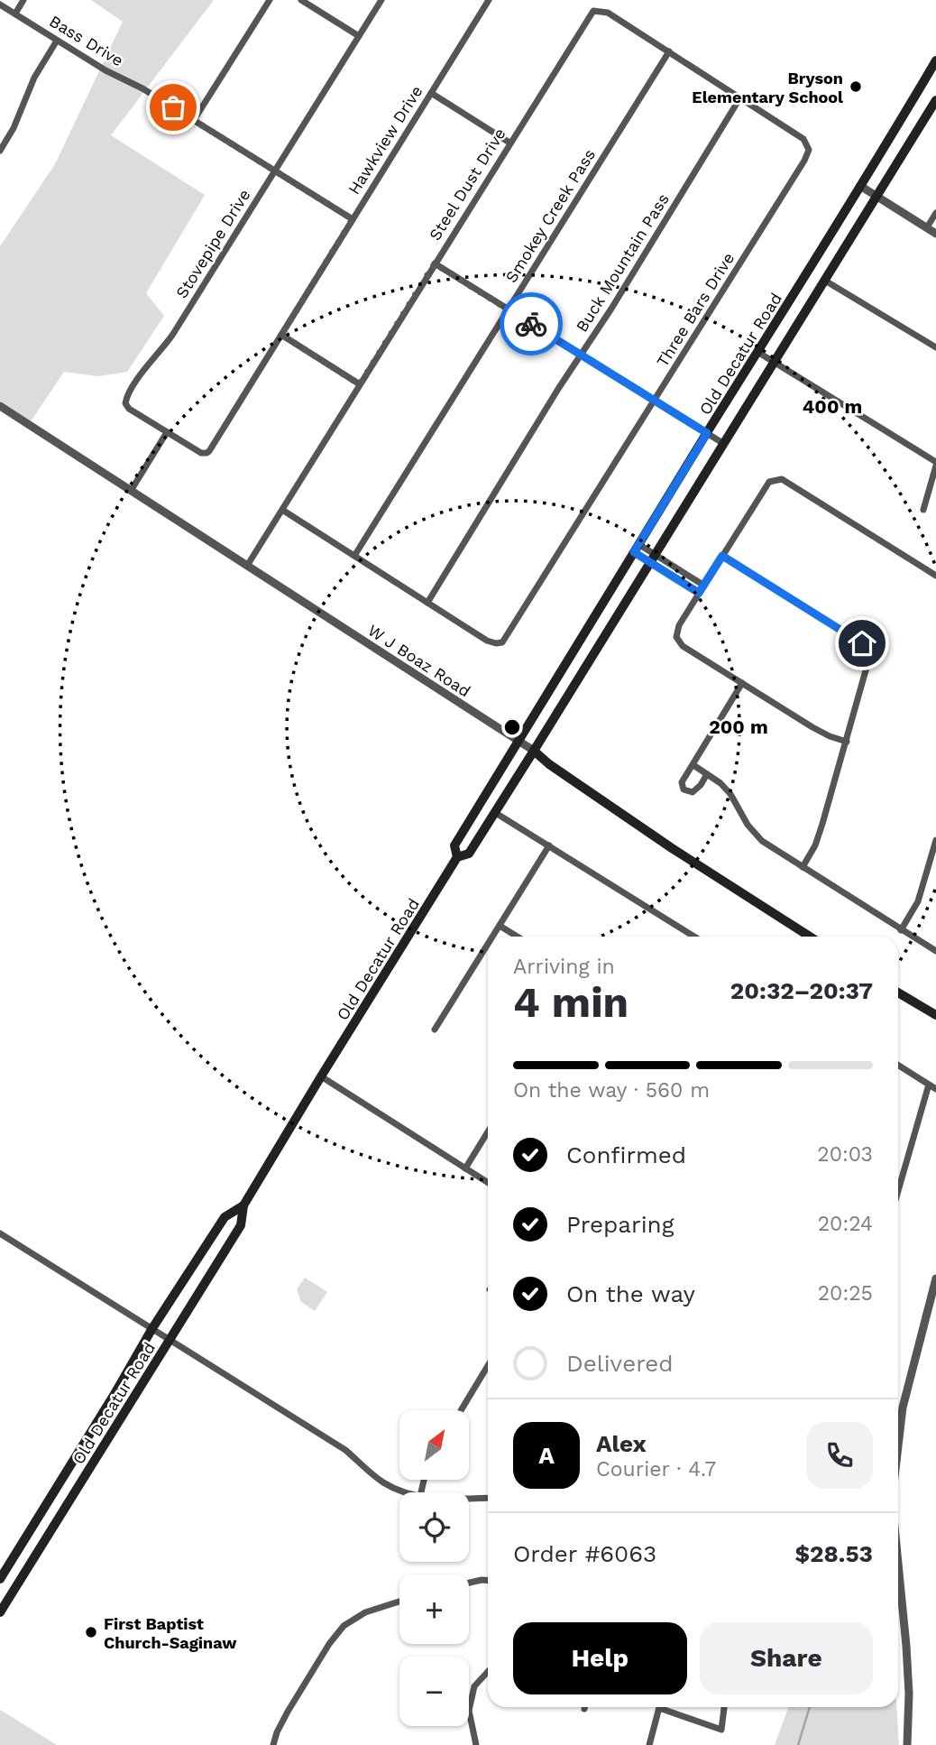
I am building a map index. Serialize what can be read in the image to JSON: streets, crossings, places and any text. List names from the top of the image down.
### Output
{
  "streets": {
    "main road": ["Old Decatur Road", "W J Boaz Road"],
    "street": [
      "Bass Drive",
      "Hawkview Drive",
      "Steel Dust Drive",
      "Smokey Creek Pass",
      "Stovepipe Drive",
      "Buck Mountain Pass",
      "Three Bars Drive"
    ]
  },
  "crossings": [
    ["Bass Drive", "Hawkview Drive"],
    ["Bass Drive", "Stovepipe Drive"],
    ["Hawkview Drive", "Stovepipe Drive"],
    ["Steel Dust Drive", "Smokey Creek Pass"],
    ["Steel Dust Drive", "W J Boaz Road"],
    ["Buck Mountain Pass", "Three Bars Drive"],
    ["Old Decatur Road", "W J Boaz Road"]
  ],
  "places": ["Bryson Elementary School", "First Baptist Church-Saginaw"],
  "north": "top right",
  "page": {
    "heading": ["4 min", "Arriving in", "20:32–20:37"],
    "panel": [
      "Alex",
      "Courier · 4.7",
      "Order #6063",
      "$28.53"
    ],
    "bar": "On the way · 560 m",
    "list": [
      ["Confirmed", "20:03"],
      ["Preparing", "20:24"],
      ["On the way", "20:25"],
      "Delivered"
    ],
    "map_buttons": ["+", "−"],
    "round": "A",
    "buttons": ["Help", "Share"]
  },
  "rings": ["400 m", "200 m"]
}
